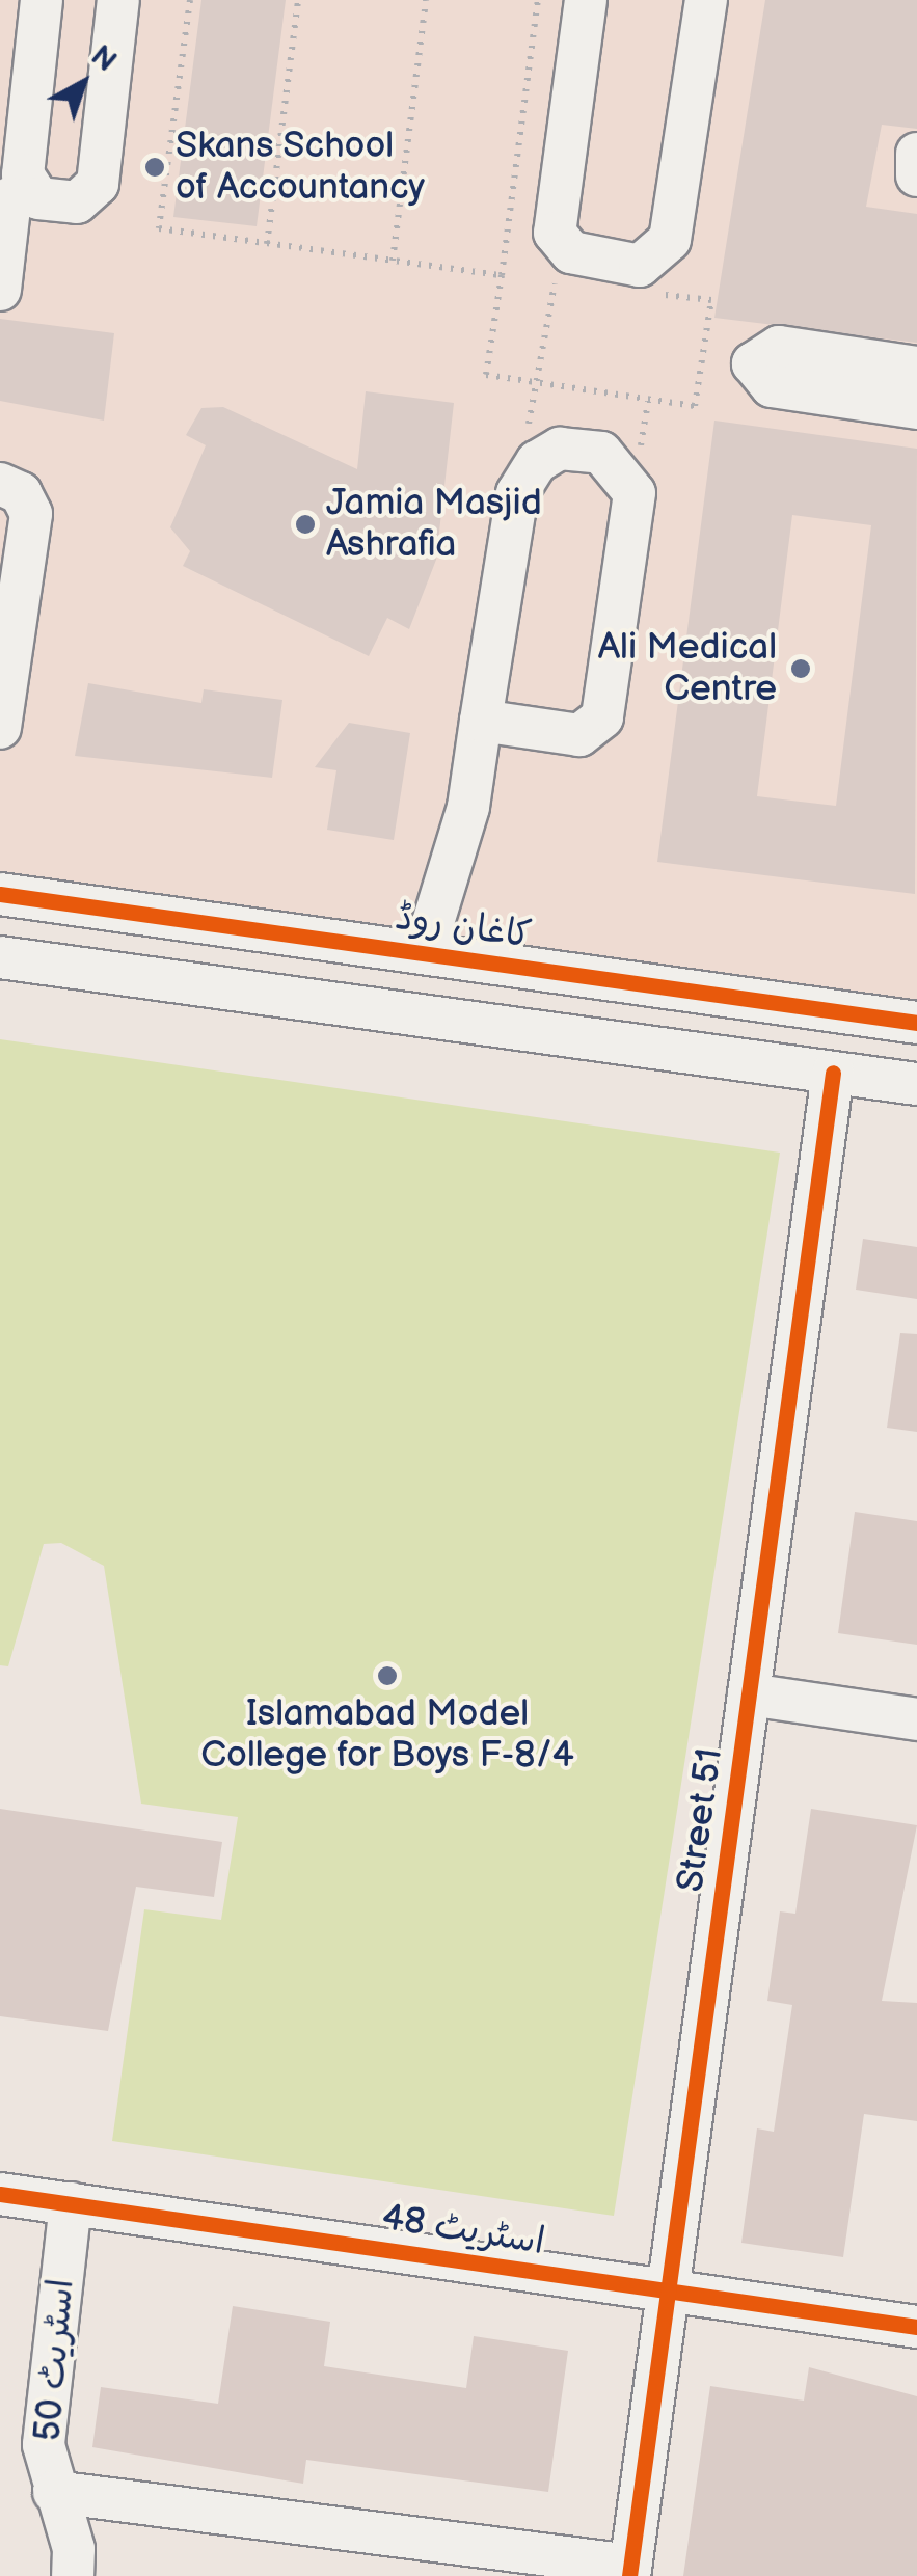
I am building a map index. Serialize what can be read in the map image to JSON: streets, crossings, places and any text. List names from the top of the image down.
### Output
{
  "streets": {
    "street": [
      "کاغان روڈ",
      "Street 51",
      "اسٹریٹ 48",
      "اسٹریٹ 50"
    ]
  },
  "crossings": [
    ["Street 51", "اسٹریٹ 48"],
    ["اسٹریٹ 48", "اسٹریٹ 50"]
  ],
  "places": [
    "Skans School of Accountancy",
    "Jamia Masjid Ashrafia",
    "Ali Medical Centre",
    "Islamabad Model College for Boys F-8/4"
  ],
  "north": "top right"
}
